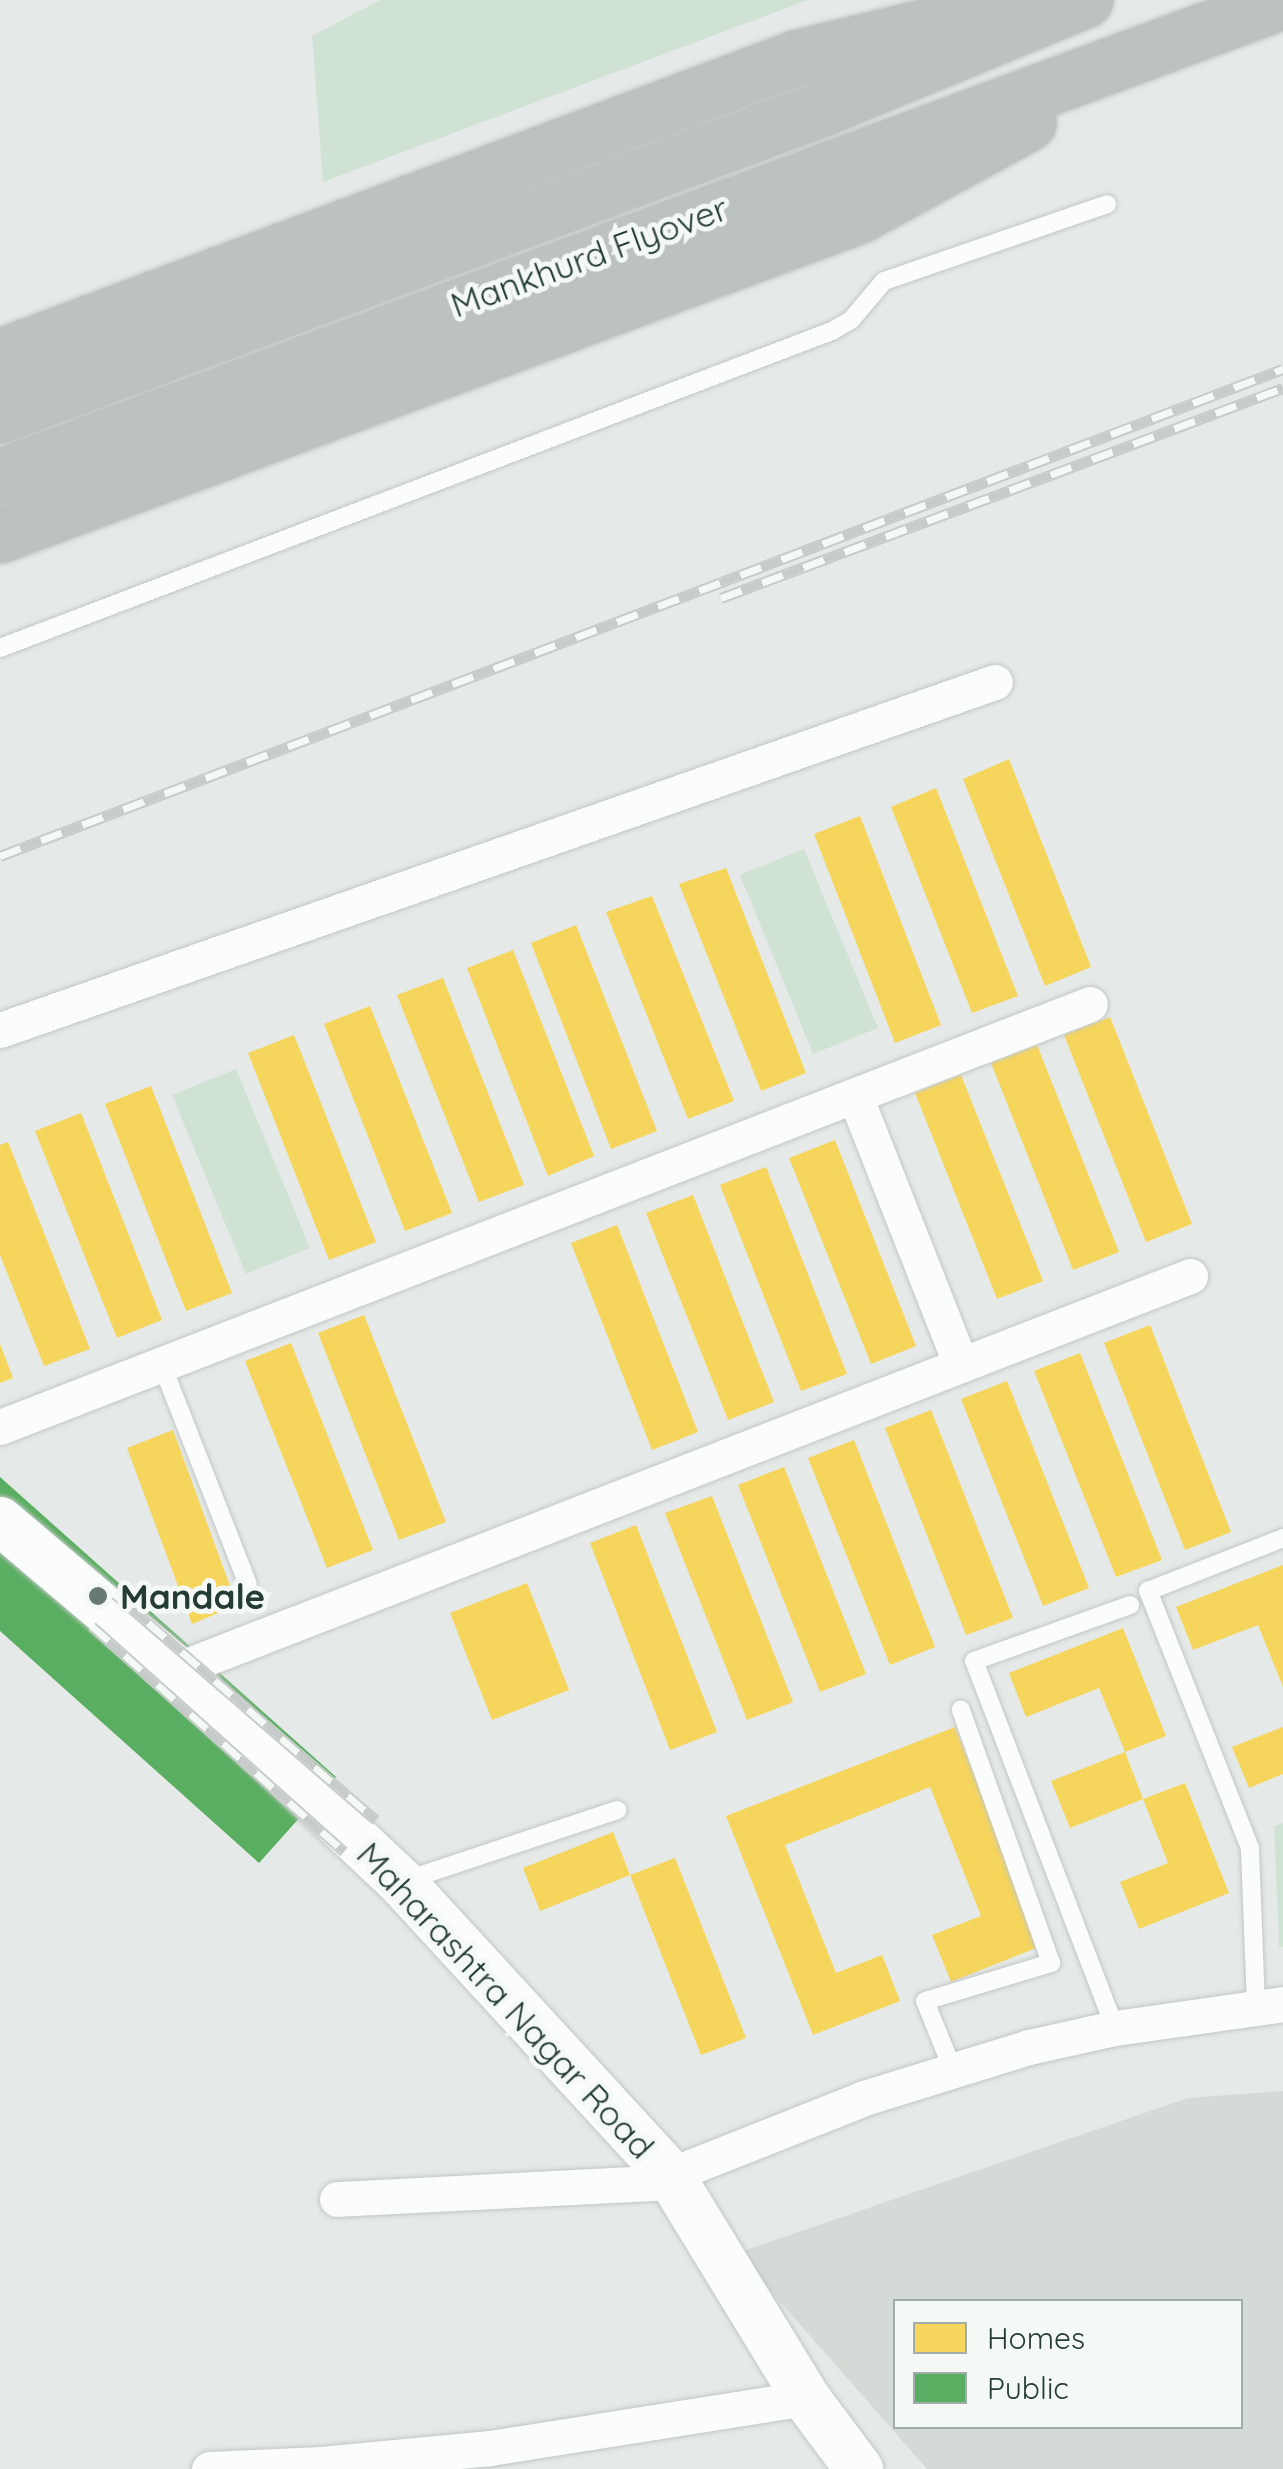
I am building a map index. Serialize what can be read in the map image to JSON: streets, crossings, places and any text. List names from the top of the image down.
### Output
{
  "streets": {
    "highway": ["Mankhurd Flyover"],
    "street": ["Maharashtra Nagar Road"]
  },
  "places": ["Mandale"],
  "legend": ["Homes", "Public"]
}
